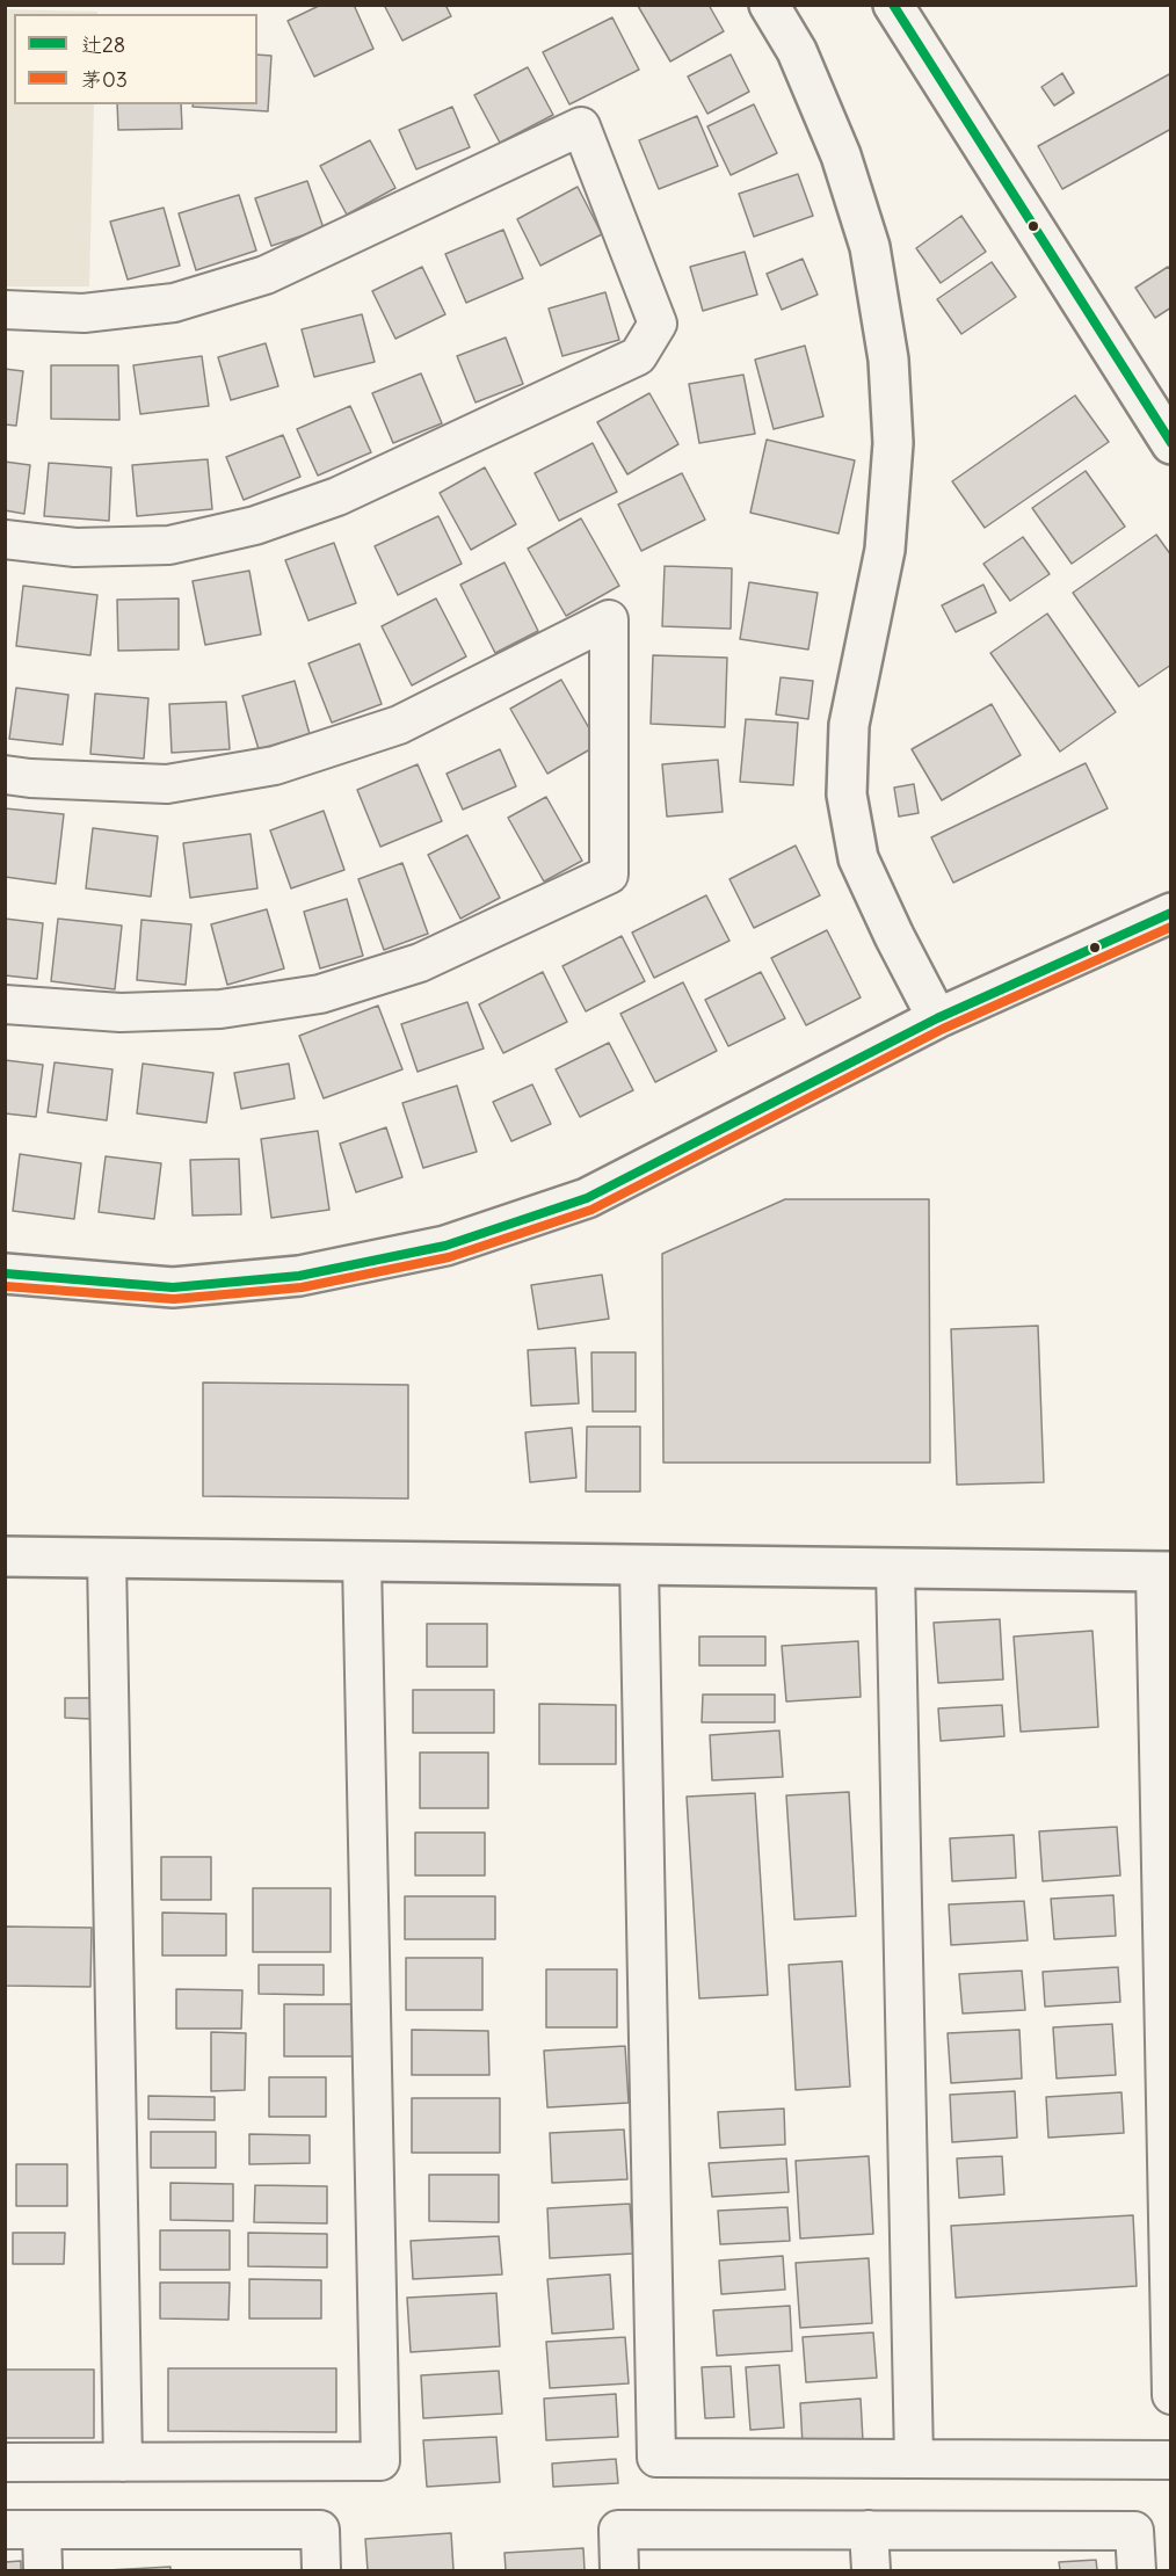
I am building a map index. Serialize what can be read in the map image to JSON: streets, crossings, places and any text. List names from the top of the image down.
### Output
{
  "lines": ["transit line 辻28", "transit line 茅03"],
  "legend": ["辻28", "茅03"]
}
